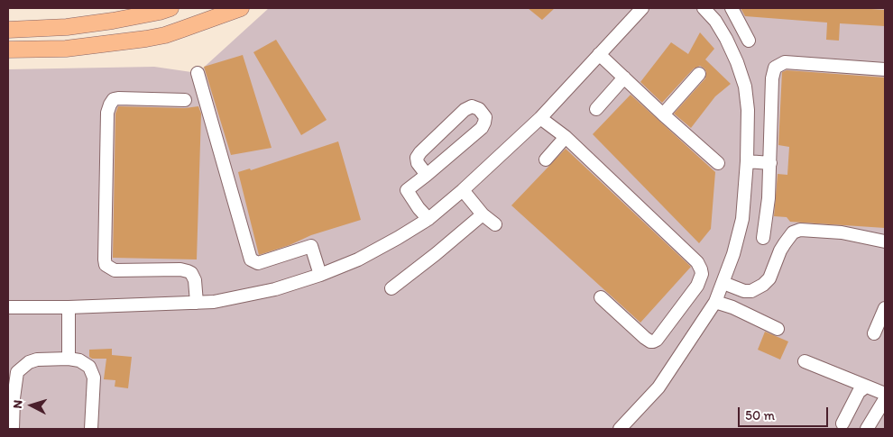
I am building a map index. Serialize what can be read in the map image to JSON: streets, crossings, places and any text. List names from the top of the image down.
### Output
{
  "scale_bar": "50 m",
  "north": "left"
}
